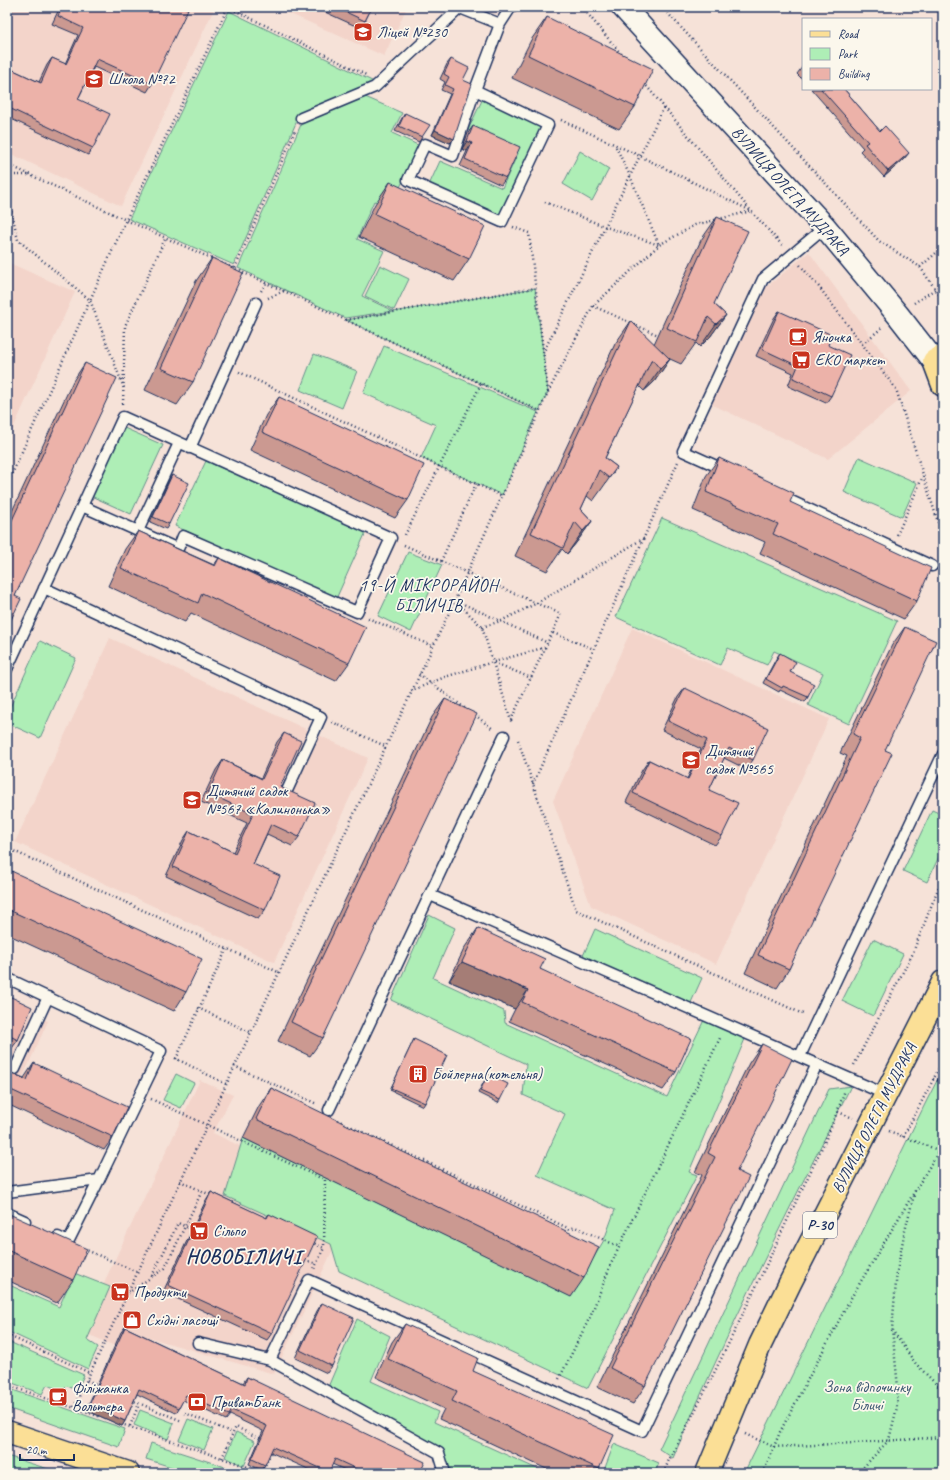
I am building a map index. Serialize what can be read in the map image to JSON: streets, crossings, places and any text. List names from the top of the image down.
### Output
{
  "streets": {
    "main road": ["ВУЛИЦЯ ОЛЕГА МУДРАКА", "Р-30"]
  },
  "districts": ["19-Й МІКРОРАЙОН БІЛИЧІВ", "НОВОБІЛИЧІ"],
  "parks": ["Зона відпочинку Біличі"],
  "places": {
    "school or university": [
      "Ліцей №230",
      "Школа №72",
      "Дитячий садок №565",
      "Дитячий садок №567 «Калинонька»"
    ],
    "cafe": ["Яночка", "Філіжанка Вольтера"],
    "supermarket": ["ЕКО маркет", "Сільпо", "Продукти"],
    "building": ["Бойлерна(котельня)"],
    "shop": ["Східні ласощі"],
    "bank": ["ПриватБанк"]
  },
  "legend": ["Road", "Park", "Building"],
  "scale_bar": "20 m"
}
